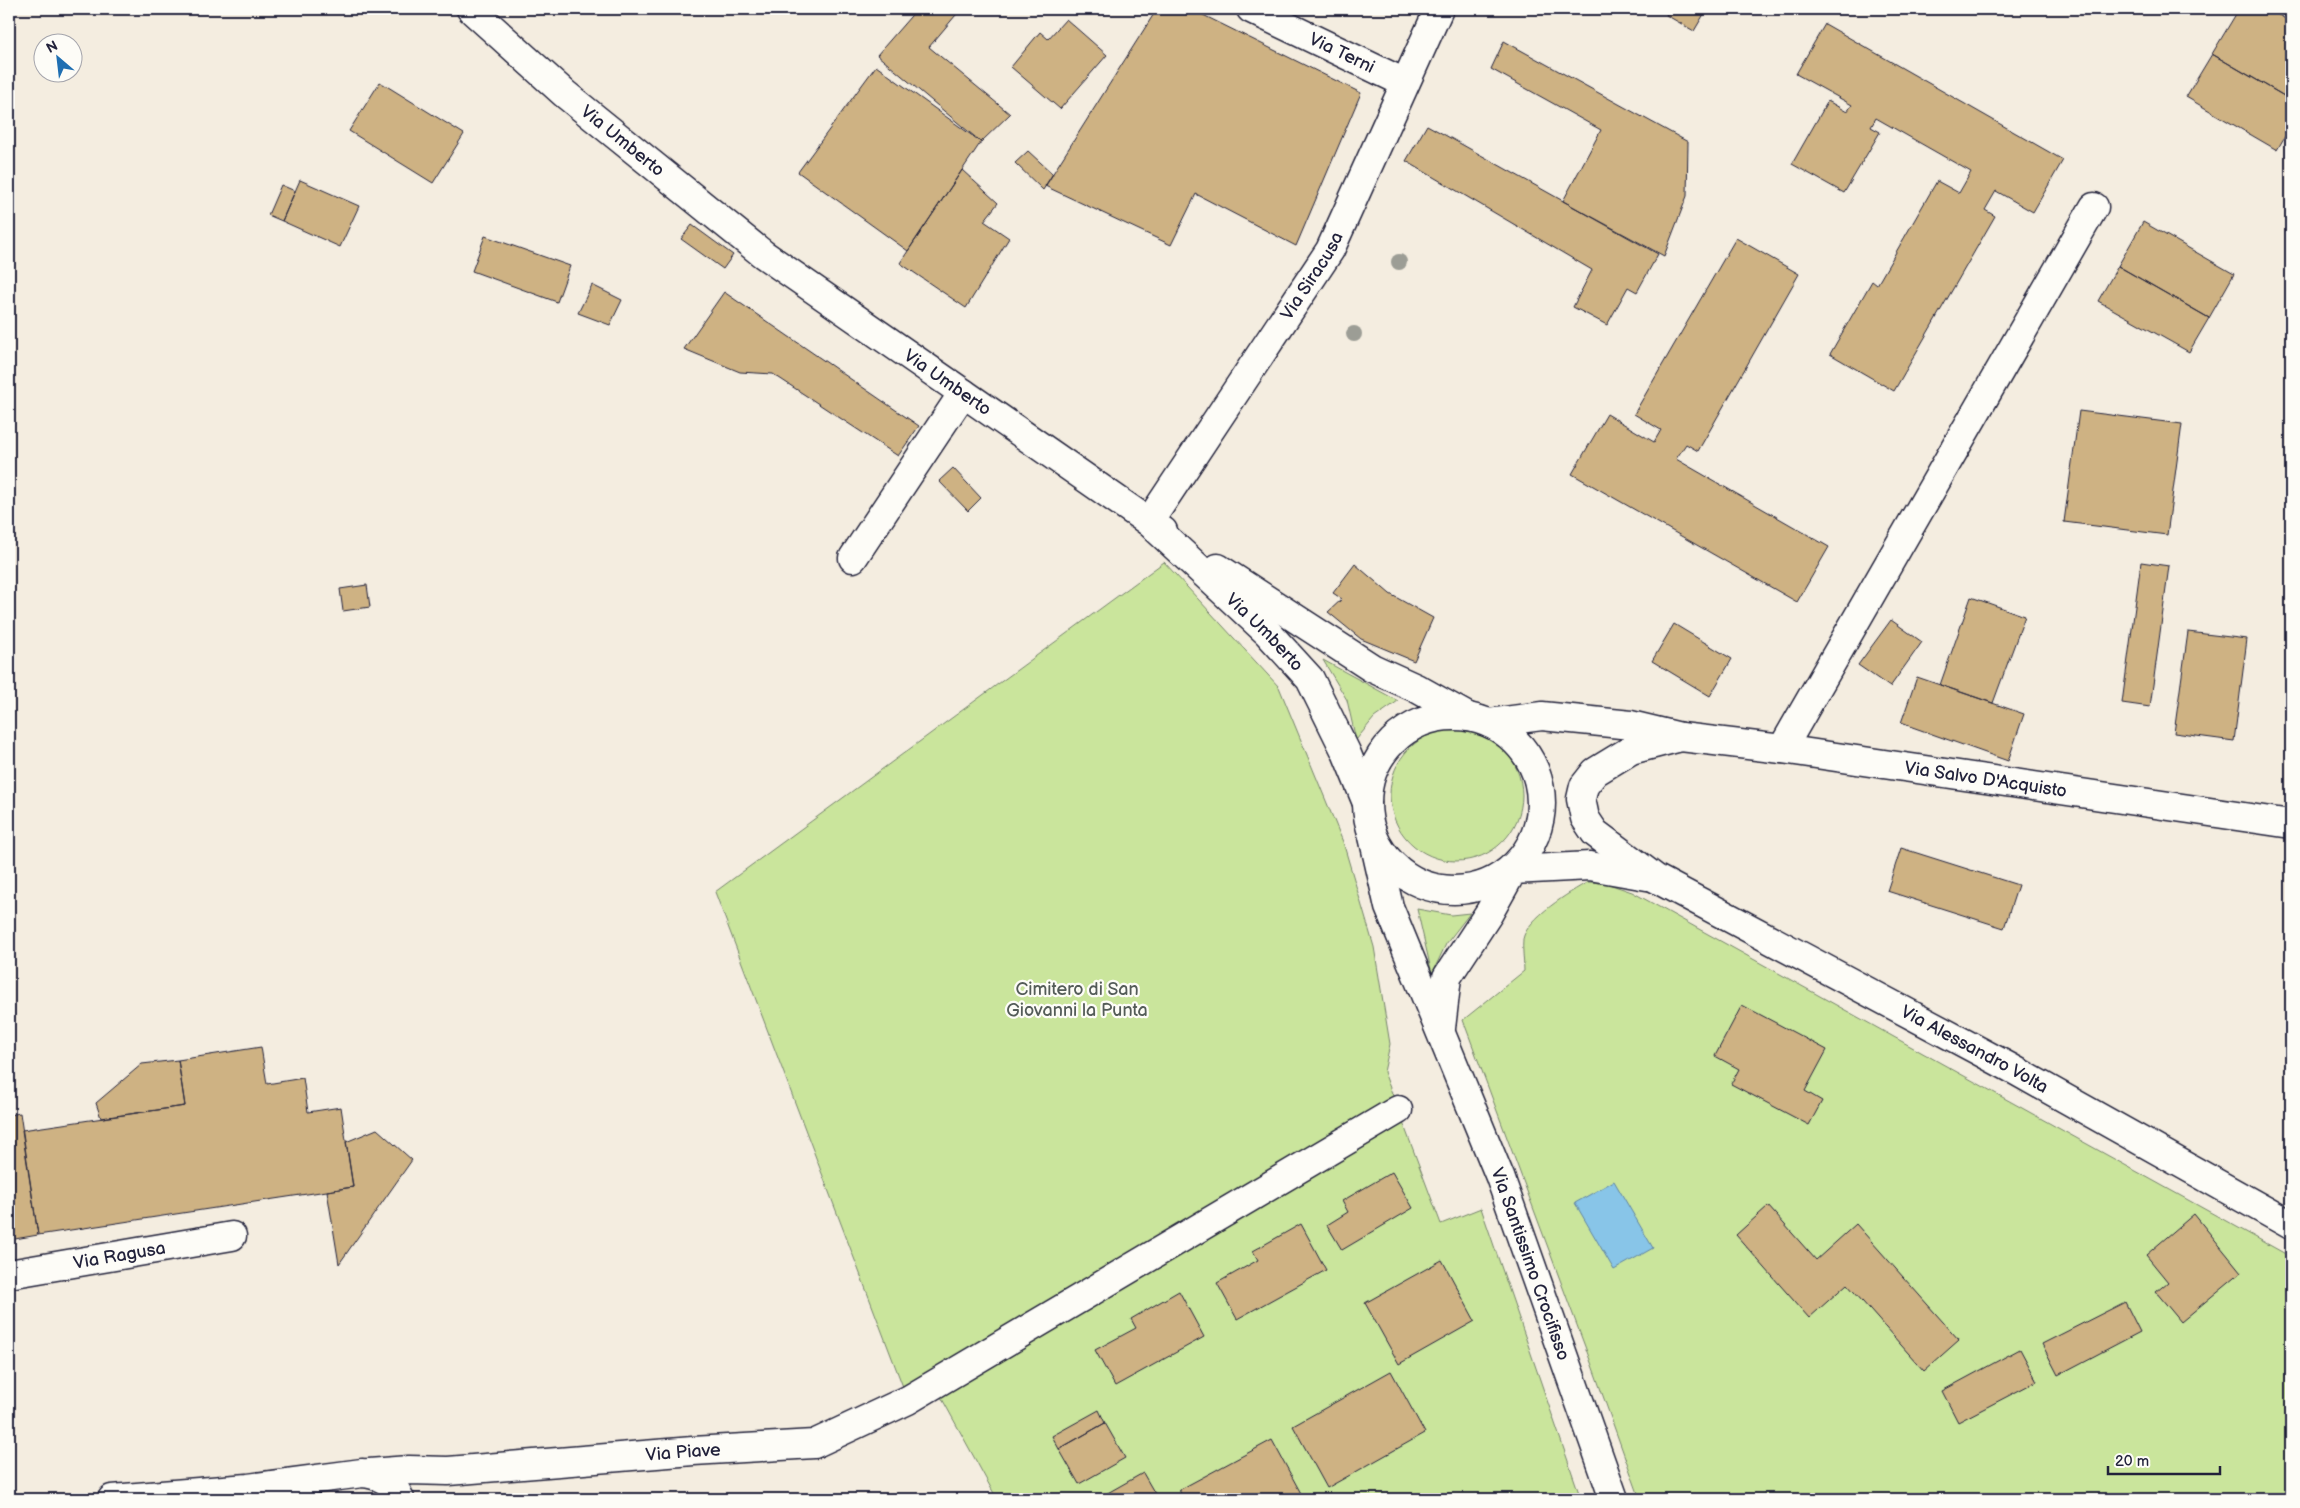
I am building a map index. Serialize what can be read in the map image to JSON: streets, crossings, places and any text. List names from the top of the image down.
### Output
{
  "streets": {
    "street": [
      "Via Terni",
      "Via Umberto",
      "Via Siracusa",
      "Via Salvo D'Acquisto",
      "Via Alessandro Volta",
      "Via Ragusa",
      "Via Santissimo Crocifisso",
      "Via Piave"
    ]
  },
  "crossings": [
    ["Via Terni", "Via Siracusa"],
    ["Via Umberto", "Via Siracusa"],
    ["Via Umberto", "Via Santissimo Crocifisso"]
  ],
  "parks": ["Cimitero di San Giovanni la Punta"],
  "scale_bar": "20 m",
  "north": "top left"
}
